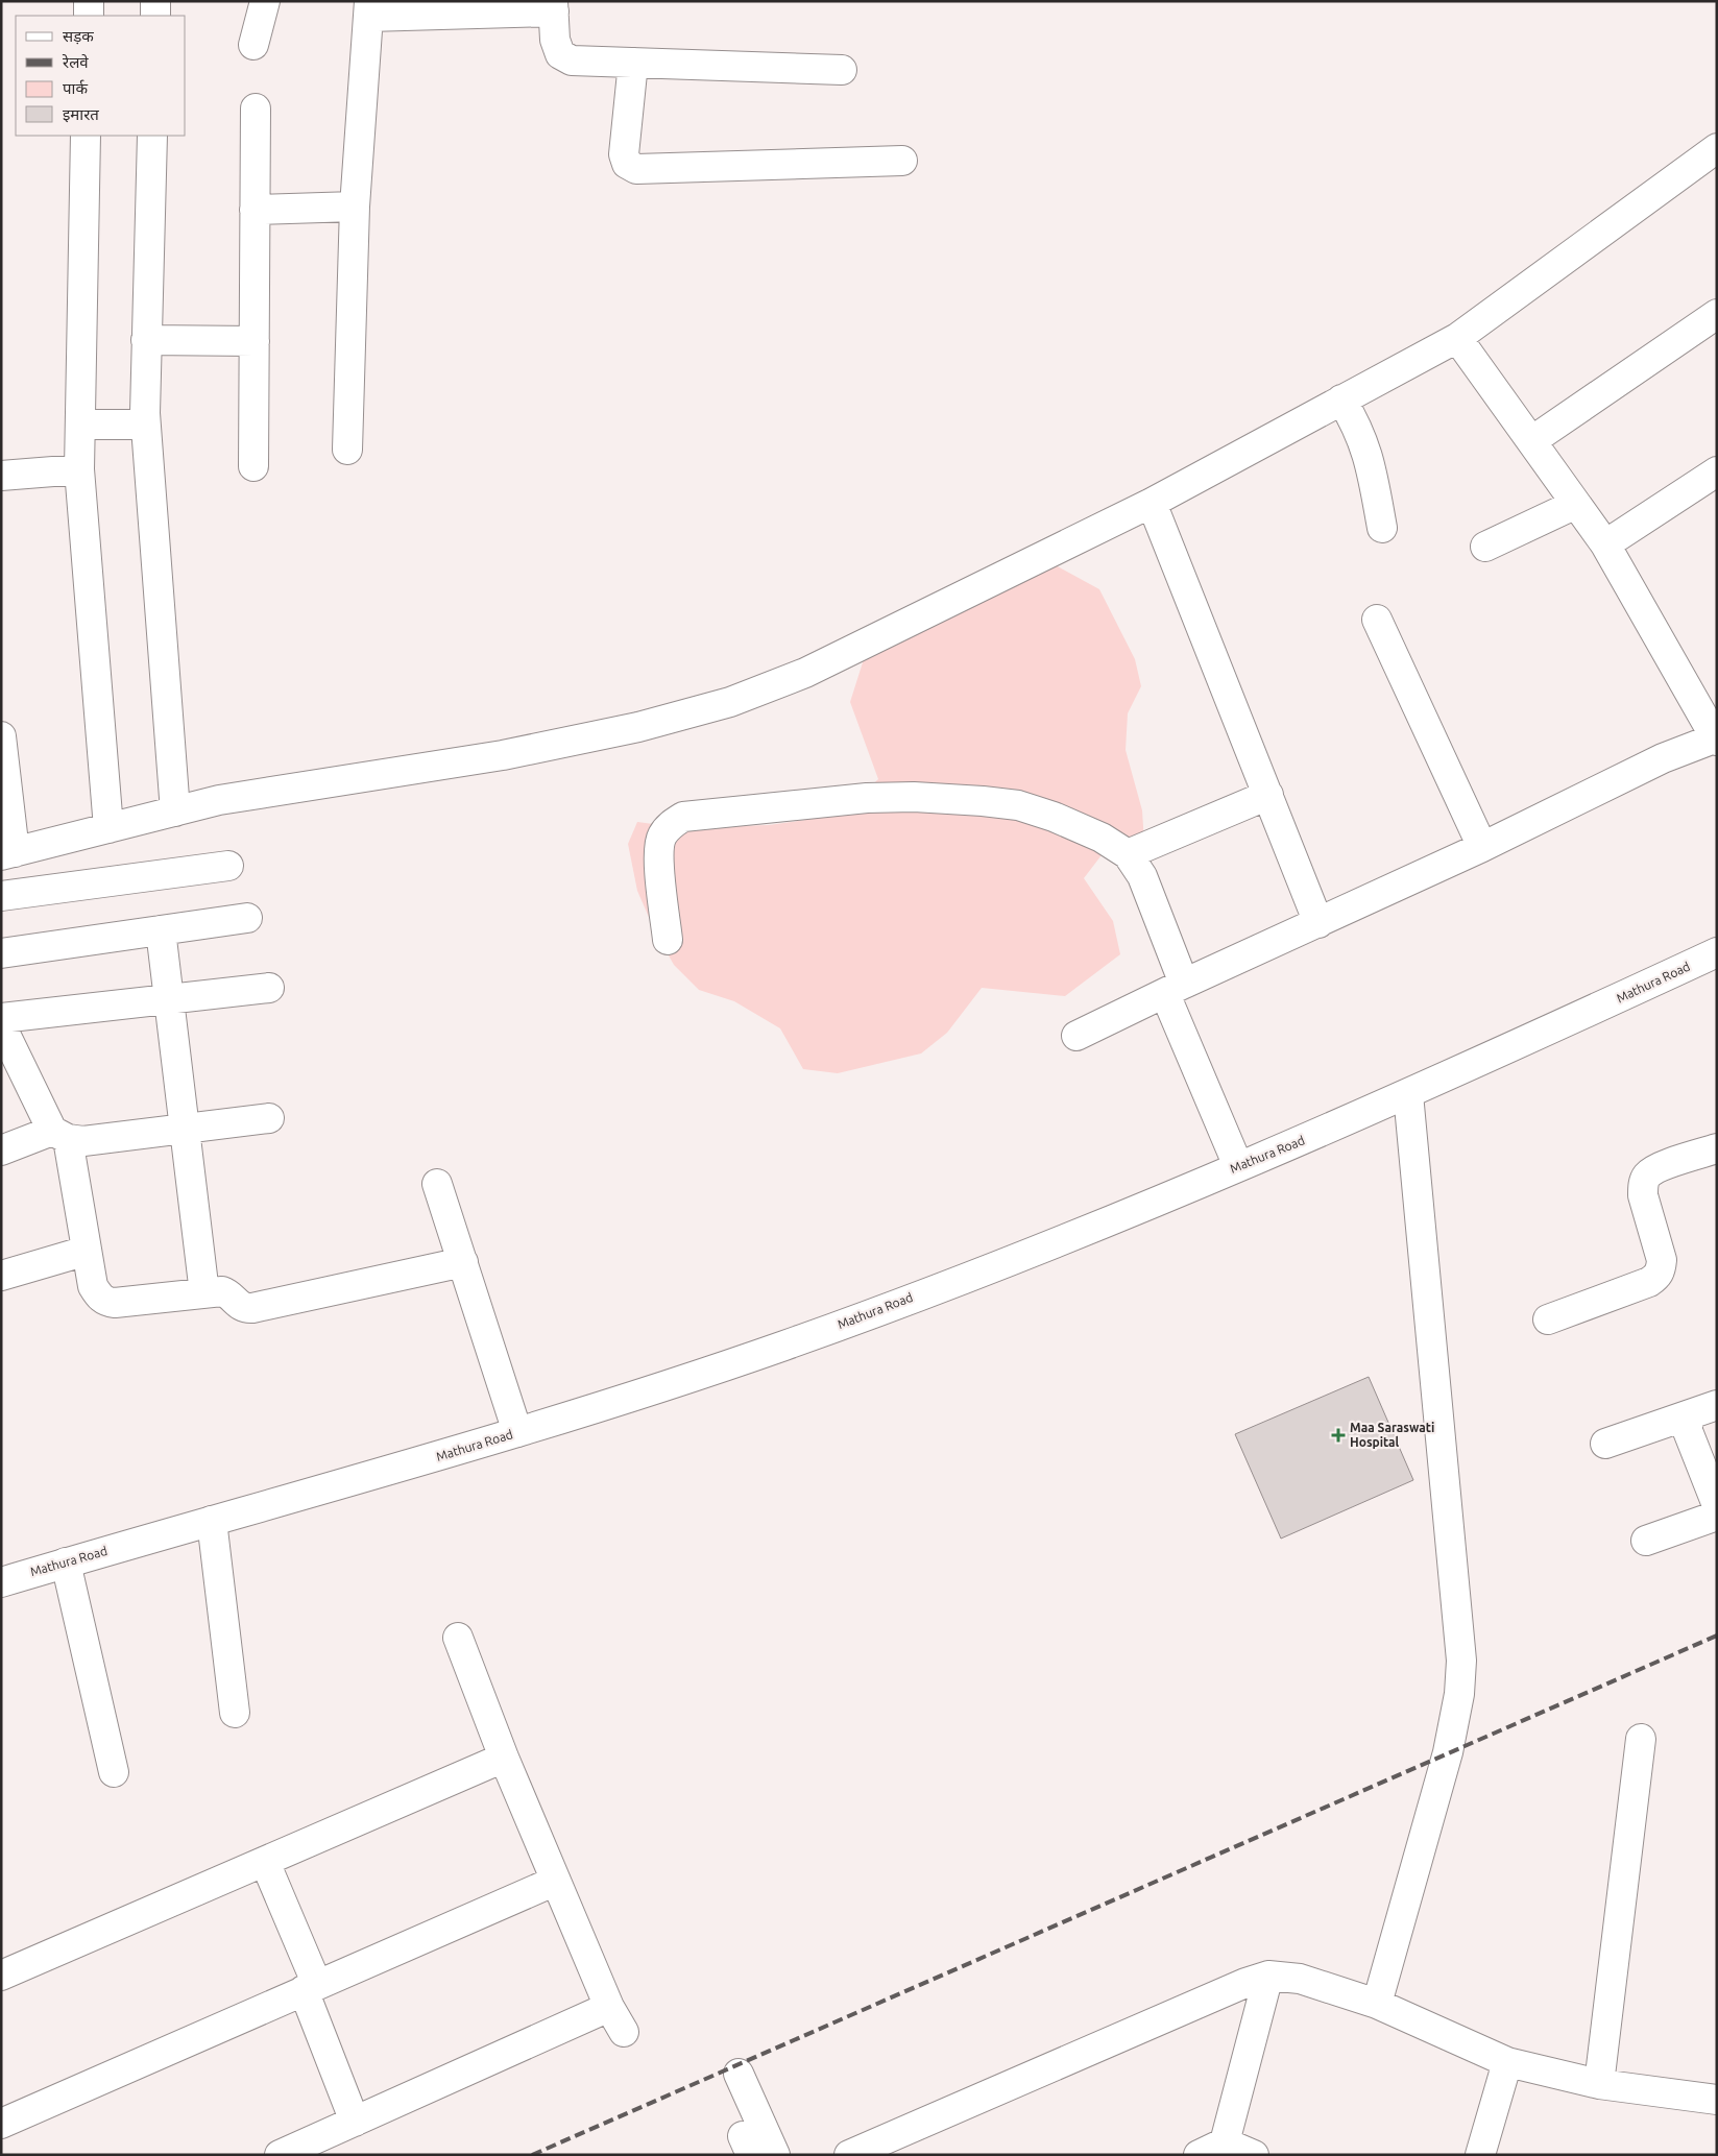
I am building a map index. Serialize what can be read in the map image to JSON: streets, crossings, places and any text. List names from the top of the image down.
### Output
{
  "streets": {
    "street": ["Mathura Road"]
  },
  "places": {
    "health": ["Maa Saraswati Hospital"]
  },
  "legend": [
    "सड़क",
    "रेलवे",
    "पार्क",
    "इमारत"
  ]
}
